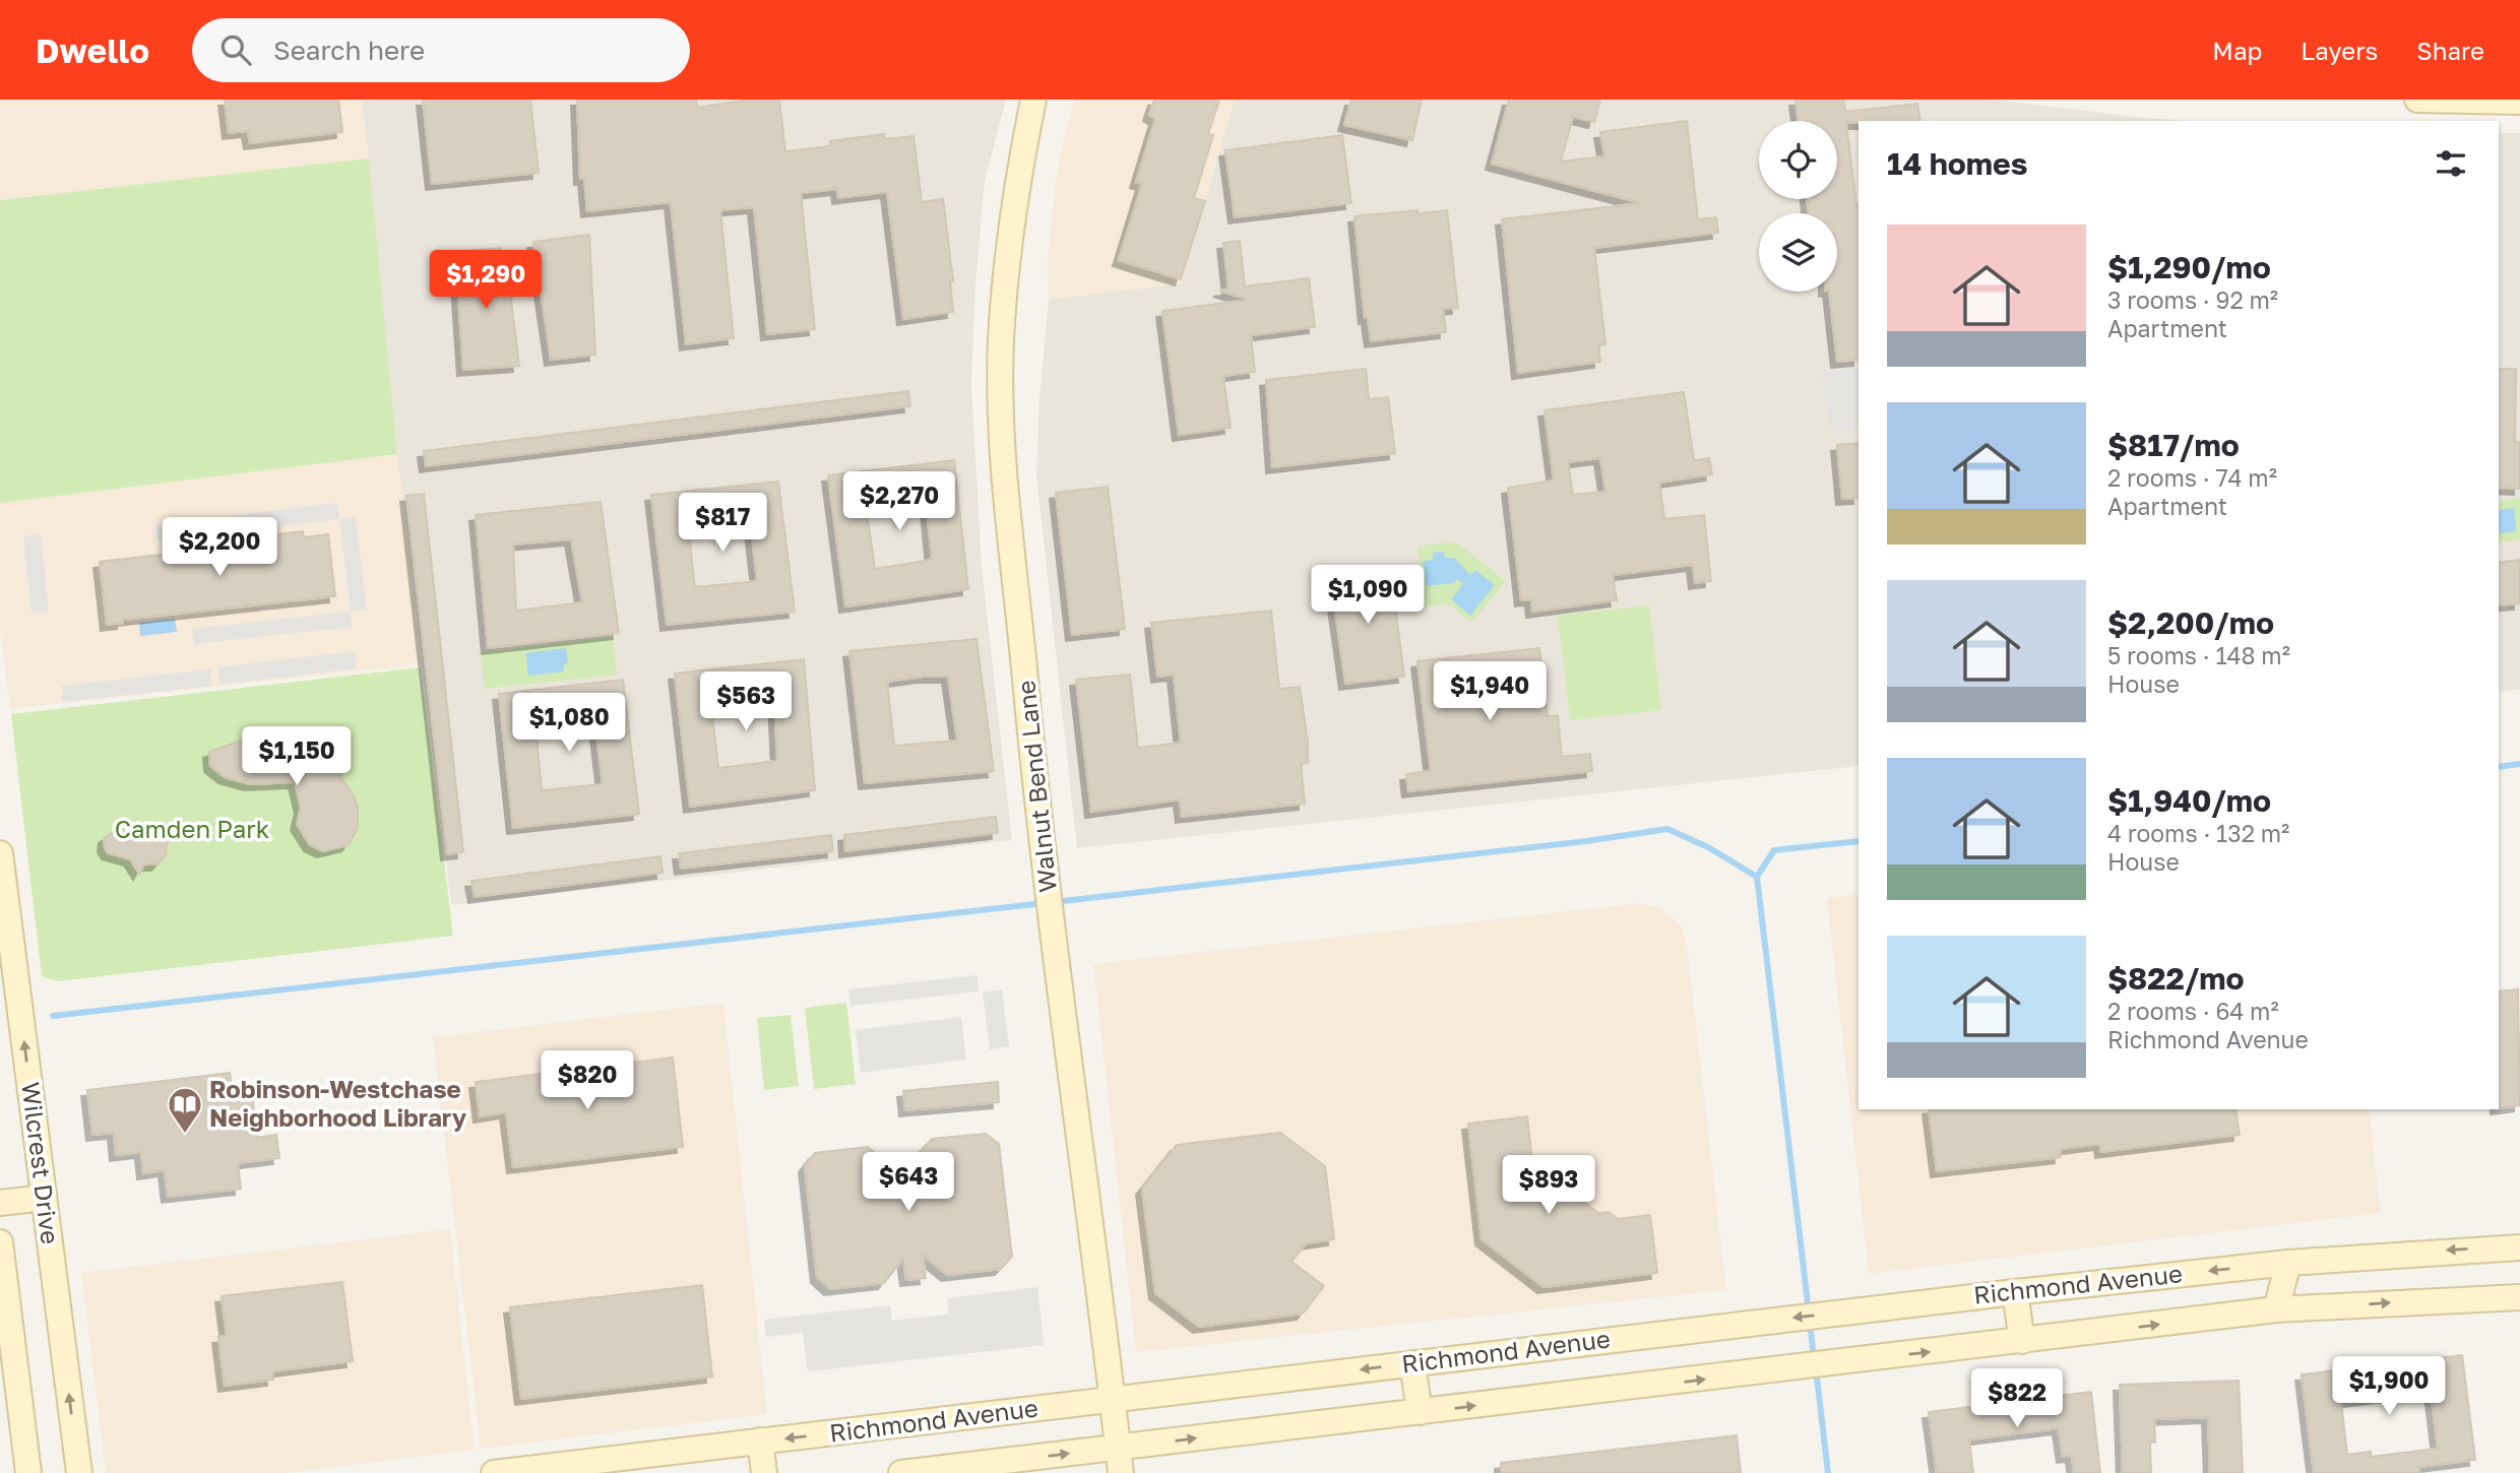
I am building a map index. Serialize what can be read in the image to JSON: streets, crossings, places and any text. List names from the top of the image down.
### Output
{
  "streets": {
    "main road": ["Walnut Bend Lane", "Wilcrest Drive", "Richmond Avenue"]
  },
  "crossings": [
    ["Walnut Bend Lane", "Richmond Avenue"]
  ],
  "parks": ["Camden Park"],
  "places": {
    "library": ["Robinson-Westchase Neighborhood Library"]
  },
  "page": {
    "header": "Dwello",
    "search": "Search here",
    "nav": ["Map", "Layers", "Share"],
    "heading": "14 homes",
    "list": [
      {
        "name": "$1,290/mo",
        "note": "3 rooms · 92 m² · Apartment"
      },
      {
        "name": "$817/mo",
        "note": "2 rooms · 74 m² · Apartment"
      },
      {
        "name": "$2,200/mo",
        "note": "5 rooms · 148 m² · House"
      },
      {
        "name": "$1,940/mo",
        "note": "4 rooms · 132 m² · House"
      },
      {
        "name": "$822/mo",
        "note": "2 rooms · 64 m² · Richmond Avenue"
      }
    ],
    "price": [
      "$1,290",
      "$2,270",
      "$817",
      "$2,200",
      "$1,090",
      "$1,940",
      "$563",
      "$1,080",
      "$1,150",
      "$820",
      "$643",
      "$893",
      "$1,900",
      "$822"
    ]
  }
}
